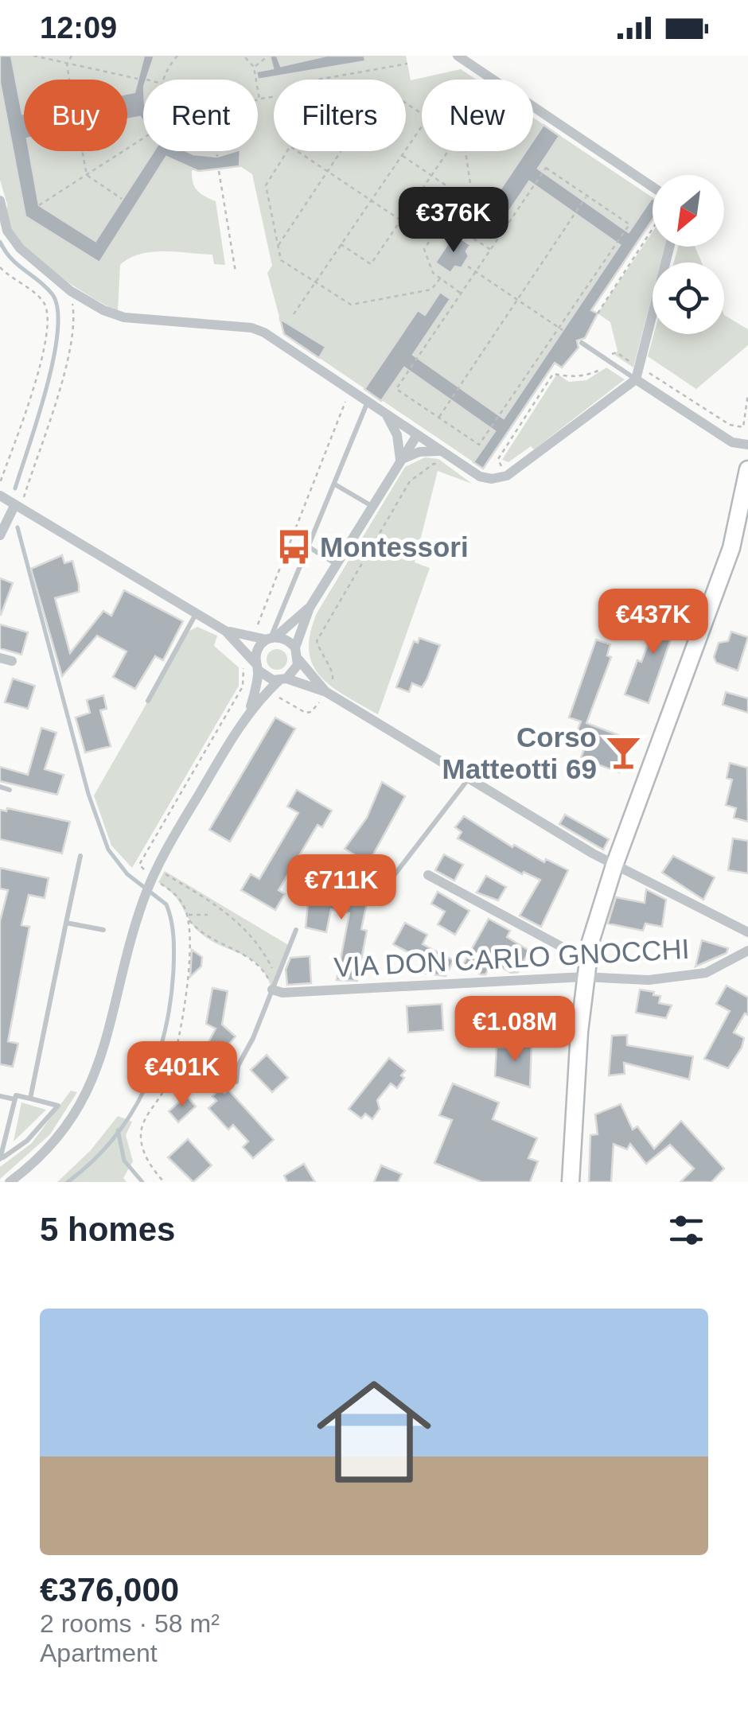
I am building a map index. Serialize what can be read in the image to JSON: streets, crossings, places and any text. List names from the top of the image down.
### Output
{
  "streets": {
    "street": ["VIA DON CARLO GNOCCHI"]
  },
  "places": {
    "bus stop": ["Montessori"],
    "bar": ["Corso Matteotti 69"]
  },
  "north": "bottom left",
  "page": {
    "status": "12:09",
    "chip": [
      "Buy",
      "Rent",
      "Filters",
      "New"
    ],
    "price": [
      "€376K",
      "€437K",
      "€711K",
      "€1.08M",
      "€401K"
    ],
    "heading": "5 homes",
    "list": [
      {
        "name": "€376,000",
        "note": "2 rooms · 58 m² · Apartment"
      }
    ]
  }
}
